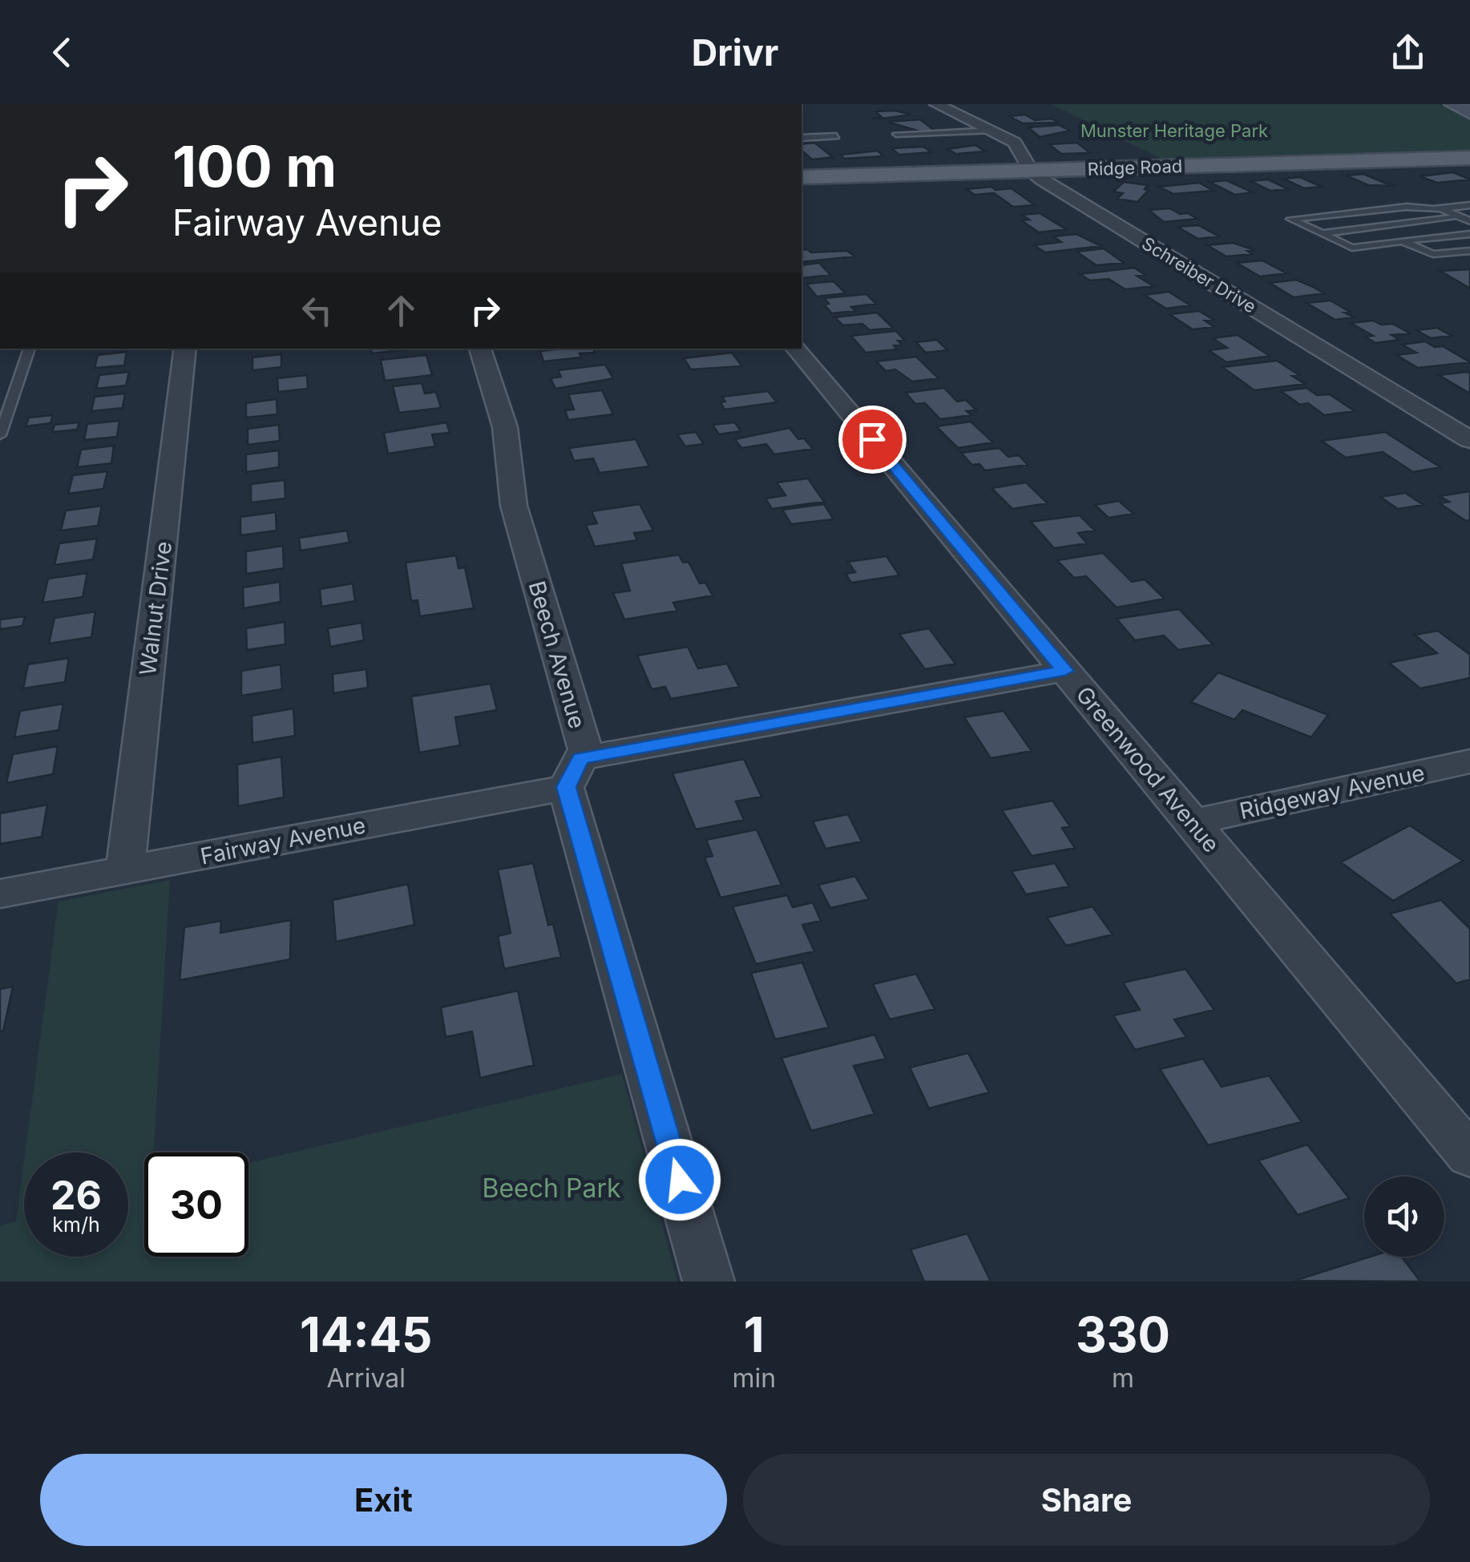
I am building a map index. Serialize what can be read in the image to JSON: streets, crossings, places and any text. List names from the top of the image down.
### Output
{
  "streets": {
    "main road": ["Ridge Road"],
    "street": [
      "Schreiber Drive",
      "Walnut Drive",
      "Beech Avenue",
      "Greenwood Avenue",
      "Ridgeway Avenue",
      "Fairway Avenue"
    ]
  },
  "crossings": [
    ["Ridge Road", "Schreiber Drive"],
    ["Walnut Drive", "Fairway Avenue"],
    ["Beech Avenue", "Fairway Avenue"],
    ["Greenwood Avenue", "Ridgeway Avenue"],
    ["Greenwood Avenue", "Fairway Avenue"]
  ],
  "parks": ["Munster Heritage Park", "Beech Park"],
  "page": {
    "header": "Drivr",
    "turn": ["100 m", "Fairway Avenue"],
    "speed": "26 km/h",
    "limit": "30",
    "eta": [
      "14:45",
      "Arrival",
      "1",
      "min",
      "330",
      "m"
    ],
    "buttons": ["Exit", "Share"]
  }
}
